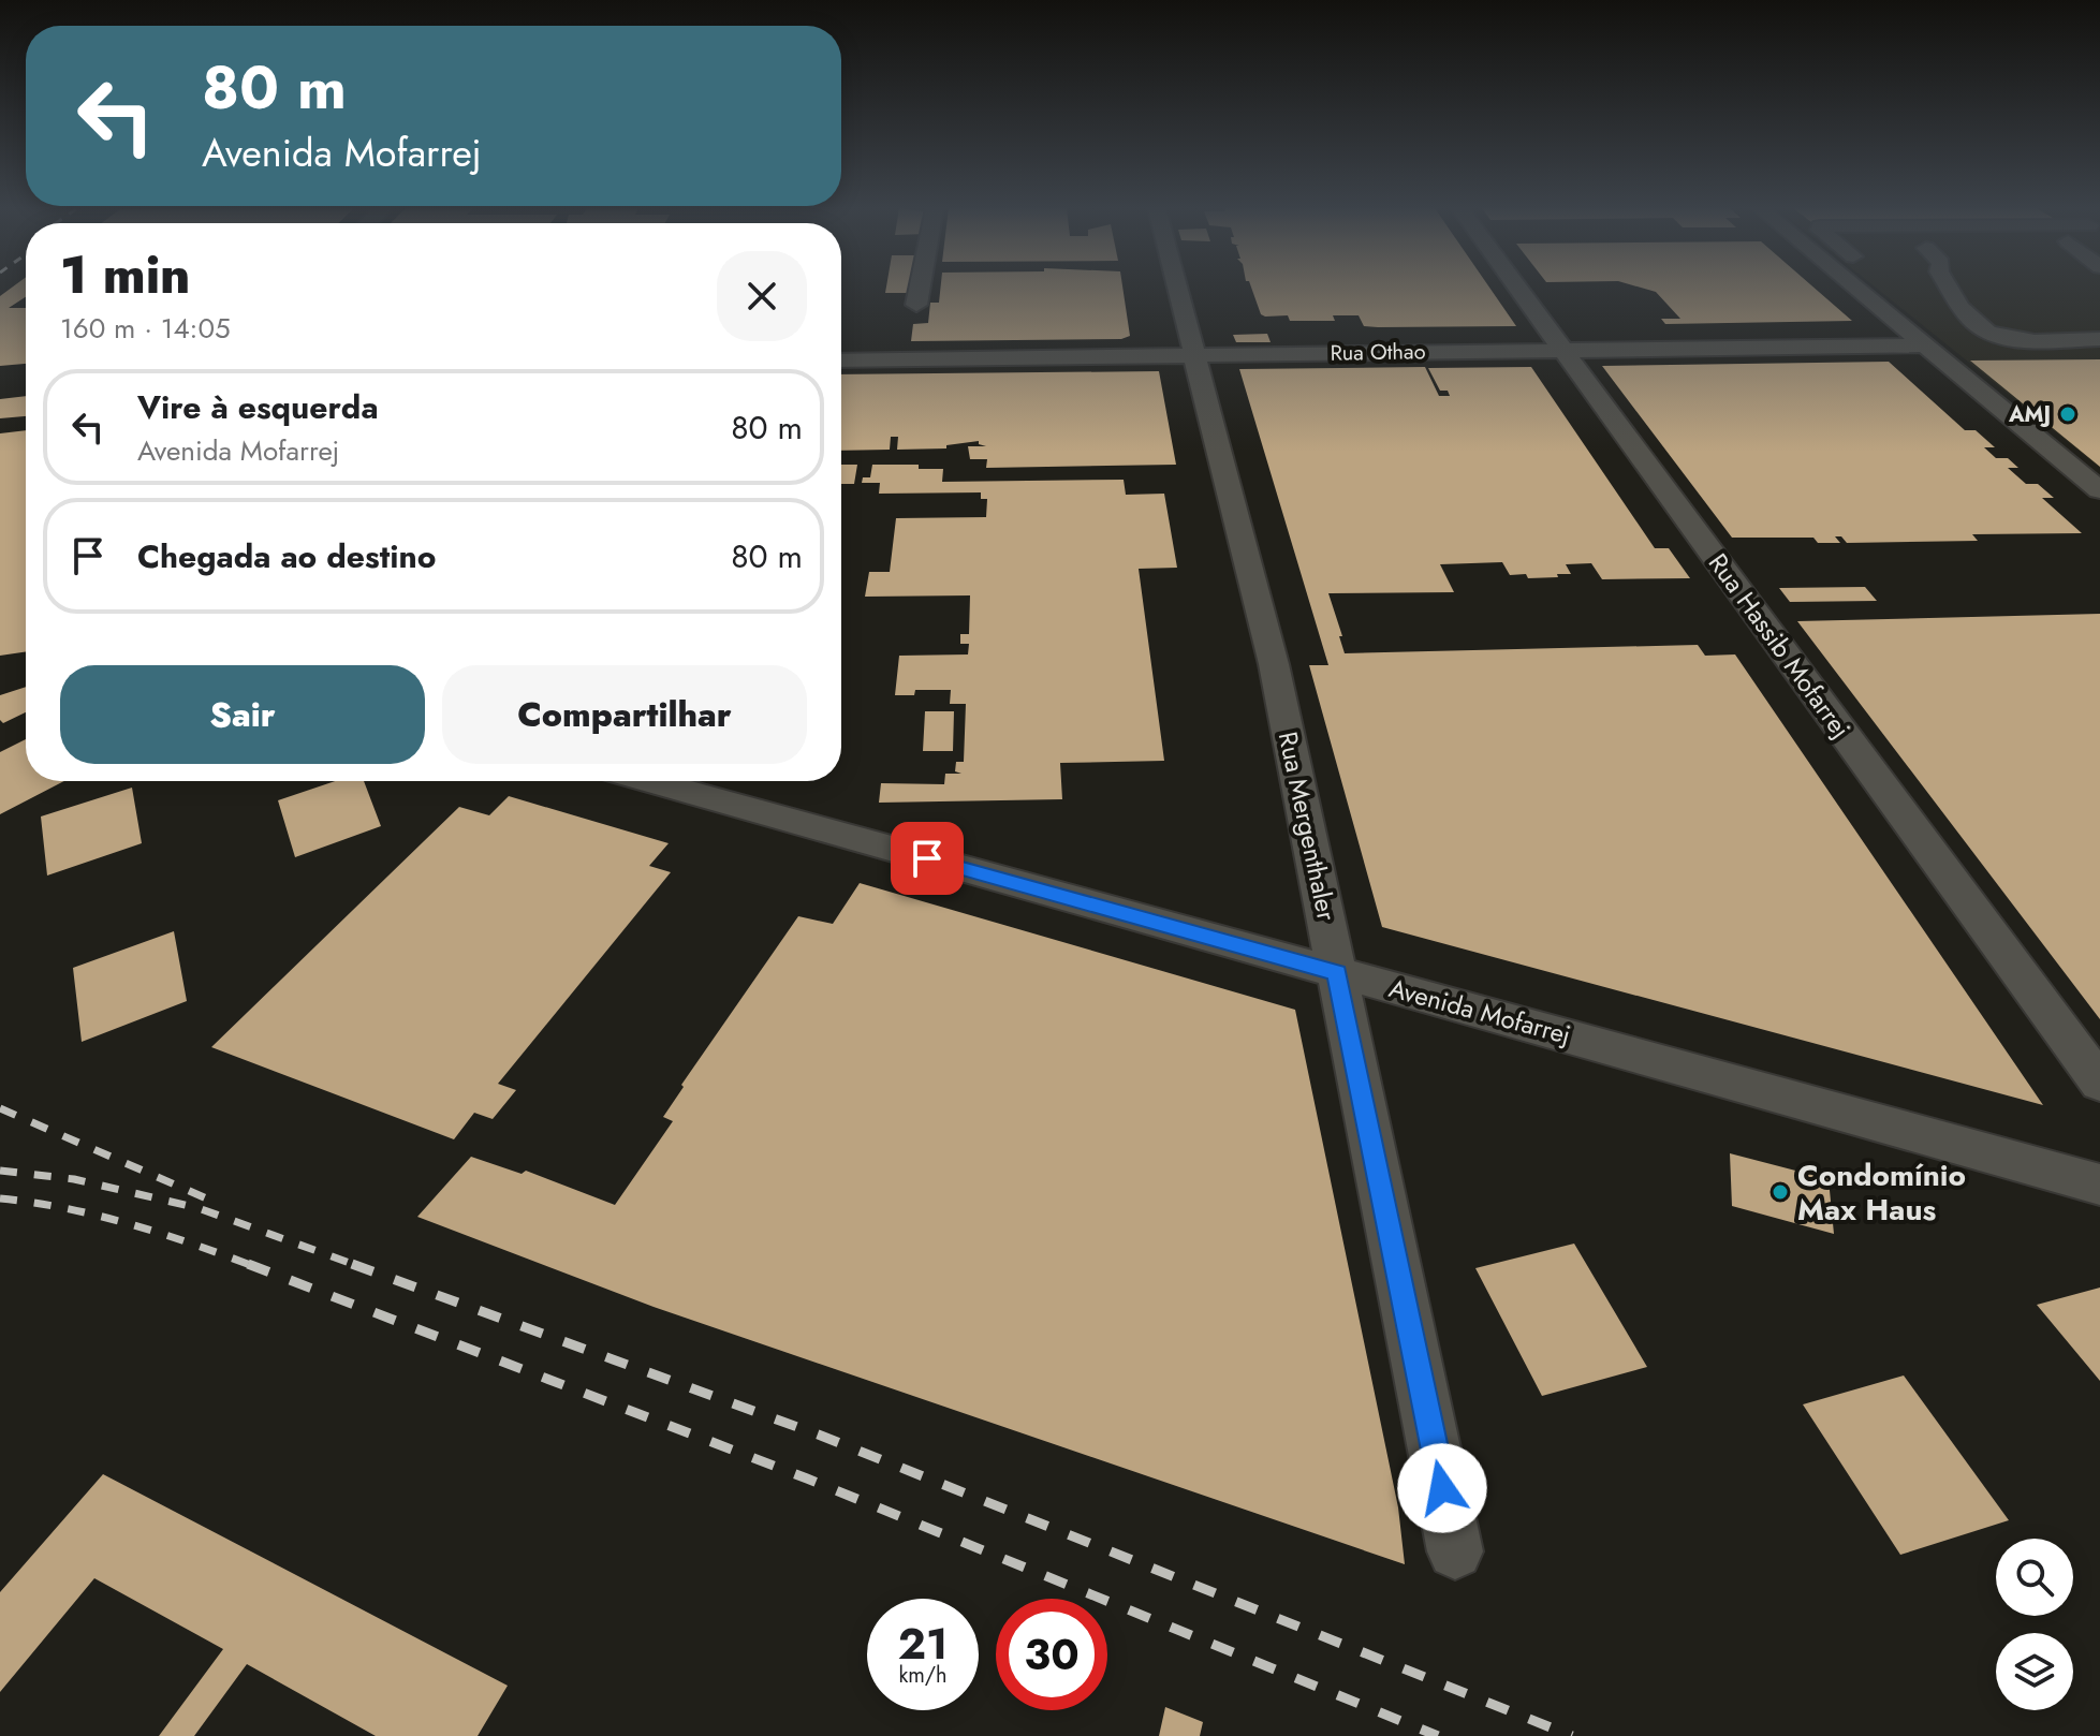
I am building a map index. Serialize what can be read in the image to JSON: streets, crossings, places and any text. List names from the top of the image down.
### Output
{
  "streets": {
    "street": [
      "Rua Othao",
      "Rua Hassib Mofarrej",
      "Rua Mergenthaler",
      "Avenida Mofarrej"
    ]
  },
  "crossings": [
    ["Rua Othao", "Rua Hassib Mofarrej"],
    ["Rua Othao", "Rua Mergenthaler"],
    ["Rua Mergenthaler", "Avenida Mofarrej"]
  ],
  "places": ["AMJ", "Condomínio Max Haus"],
  "page": {
    "turn": ["80 m", "Avenida Mofarrej"],
    "heading": ["1 min", "160 m · 14:05"],
    "list": [
      {
        "name": "Vire à esquerda",
        "note": "Avenida Mofarrej",
        "value": "80 m"
      },
      {
        "name": "Chegada ao destino",
        "value": "80 m"
      }
    ],
    "buttons": ["Sair", "Compartilhar"],
    "speed": "21 km/h",
    "limit": "30"
  }
}
